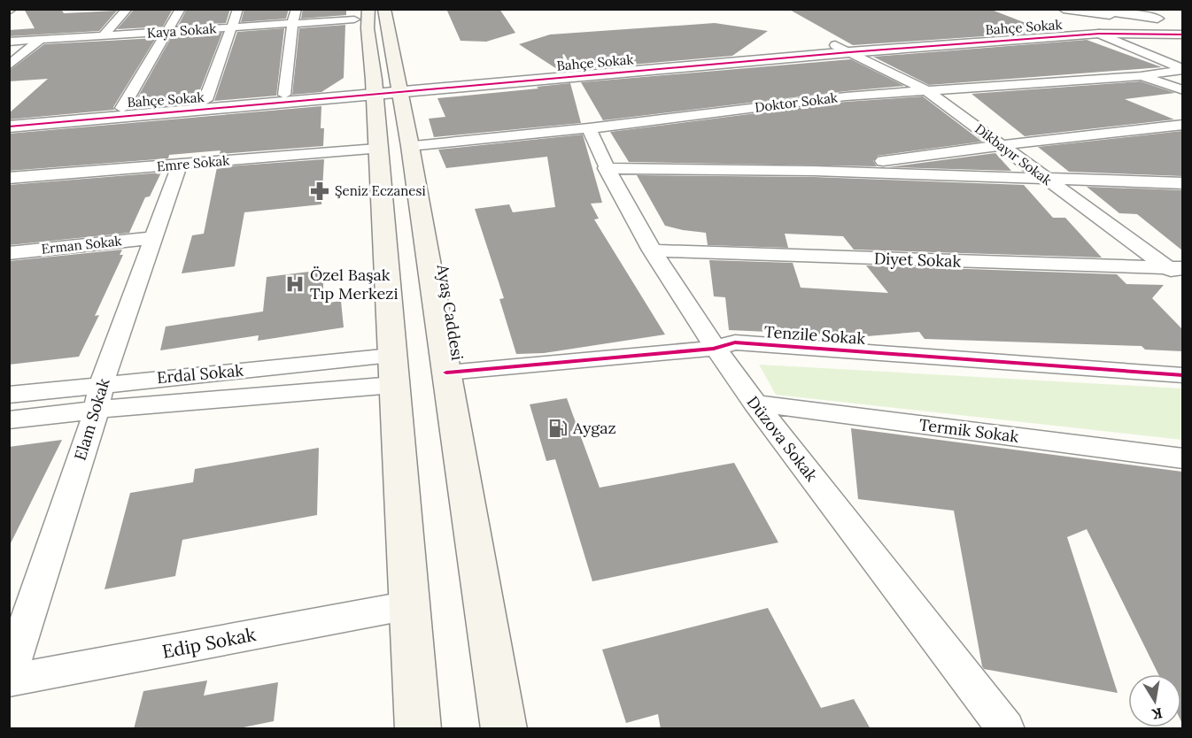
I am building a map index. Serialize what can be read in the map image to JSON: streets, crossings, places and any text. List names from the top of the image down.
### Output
{
  "streets": {
    "main road": ["Ayaş Caddesi"],
    "street": [
      "Bahçe Sokak",
      "Kaya Sokak",
      "Doktor Sokak",
      "Dikbayır Sokak",
      "Emre Sokak",
      "Erman Sokak",
      "Diyet Sokak",
      "Tenzile Sokak",
      "Erdal Sokak",
      "Elam Sokak",
      "Termik Sokak",
      "Düzova Sokak",
      "Edip Sokak"
    ]
  },
  "crossings": [
    ["Bahçe Sokak", "Doktor Sokak"],
    ["Bahçe Sokak", "Dikbayır Sokak"],
    ["Bahçe Sokak", "Ayaş Caddesi"],
    ["Kaya Sokak", "Ayaş Caddesi"],
    ["Doktor Sokak", "Dikbayır Sokak"],
    ["Doktor Sokak", "Ayaş Caddesi"],
    ["Doktor Sokak", "Düzova Sokak"],
    ["Dikbayır Sokak", "Diyet Sokak"],
    ["Emre Sokak", "Ayaş Caddesi"],
    ["Emre Sokak", "Elam Sokak"],
    ["Erman Sokak", "Elam Sokak"],
    ["Diyet Sokak", "Düzova Sokak"],
    ["Ayaş Caddesi", "Tenzile Sokak"],
    ["Ayaş Caddesi", "Erdal Sokak"],
    ["Ayaş Caddesi", "Edip Sokak"],
    ["Tenzile Sokak", "Düzova Sokak"],
    ["Erdal Sokak", "Elam Sokak"],
    ["Termik Sokak", "Düzova Sokak"]
  ],
  "places": {
    "pharmacy": ["Şeniz Eczanesi"],
    "hospital": ["Özel Başak Tıp Merkezi"],
    "fuel station": ["Aygaz"]
  },
  "north": "bottom"
}
